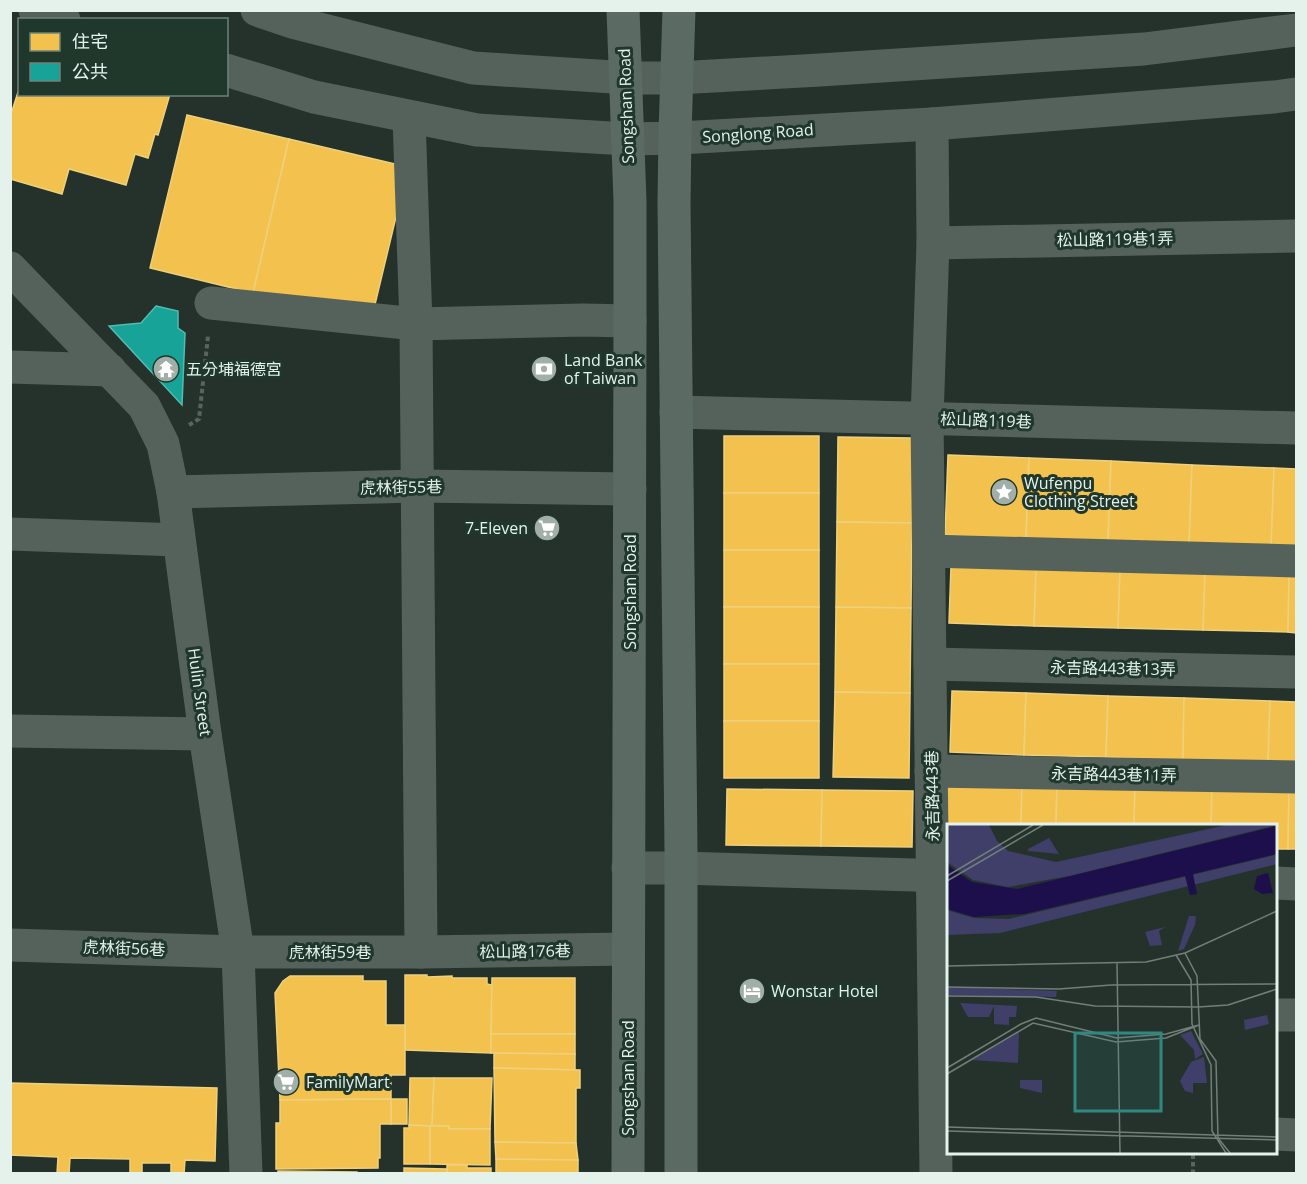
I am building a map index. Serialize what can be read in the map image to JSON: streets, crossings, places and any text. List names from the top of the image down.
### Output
{
  "streets": {
    "main road": ["Songshan Road"],
    "street": [
      "Songlong Road",
      "松山路119巷1弄",
      "松山路119巷",
      "虎林街55巷",
      "永吉路443巷13弄",
      "Hulin Street",
      "永吉路443巷11弄",
      "永吉路443巷",
      "虎林街56巷",
      "松山路176巷",
      "虎林街59巷"
    ]
  },
  "crossings": [
    ["Songshan Road", "Songlong Road"],
    ["Songshan Road", "虎林街55巷"],
    ["Songshan Road", "松山路176巷"],
    ["松山路119巷", "永吉路443巷"],
    ["虎林街55巷", "Hulin Street"],
    ["永吉路443巷13弄", "永吉路443巷"],
    ["Hulin Street", "虎林街56巷"],
    ["Hulin Street", "虎林街59巷"],
    ["永吉路443巷11弄", "永吉路443巷"],
    ["虎林街56巷", "虎林街59巷"],
    ["松山路176巷", "虎林街59巷"]
  ],
  "places": {
    "temple": ["五分埔福德宮"],
    "bank": ["Land Bank of Taiwan"],
    "place": ["Wufenpu Clothing Street"],
    "supermarket": ["7-Eleven", "FamilyMart"],
    "hotel": ["Wonstar Hotel"]
  },
  "legend": ["住宅", "公共"]
}
